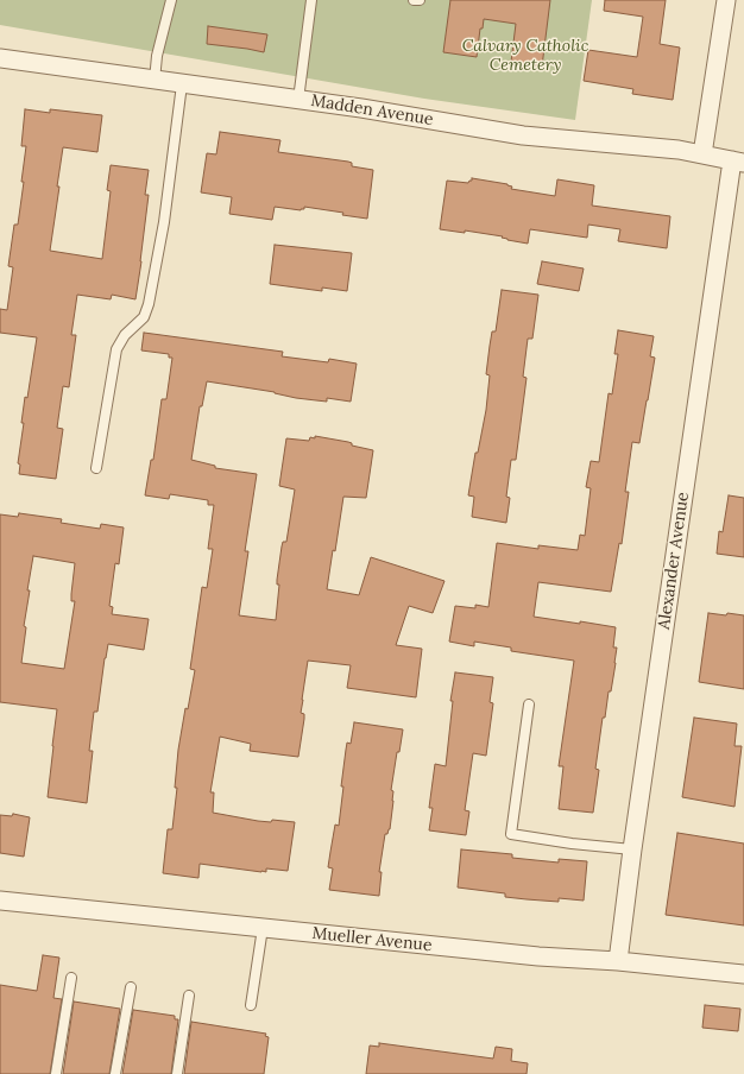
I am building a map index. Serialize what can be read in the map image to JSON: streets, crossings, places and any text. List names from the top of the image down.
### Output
{
  "streets": {
    "street": ["Madden Avenue", "Alexander Avenue", "Mueller Avenue"]
  },
  "crossings": [
    ["Madden Avenue", "Alexander Avenue"],
    ["Alexander Avenue", "Mueller Avenue"]
  ],
  "parks": ["Calvary Catholic Cemetery"]
}
